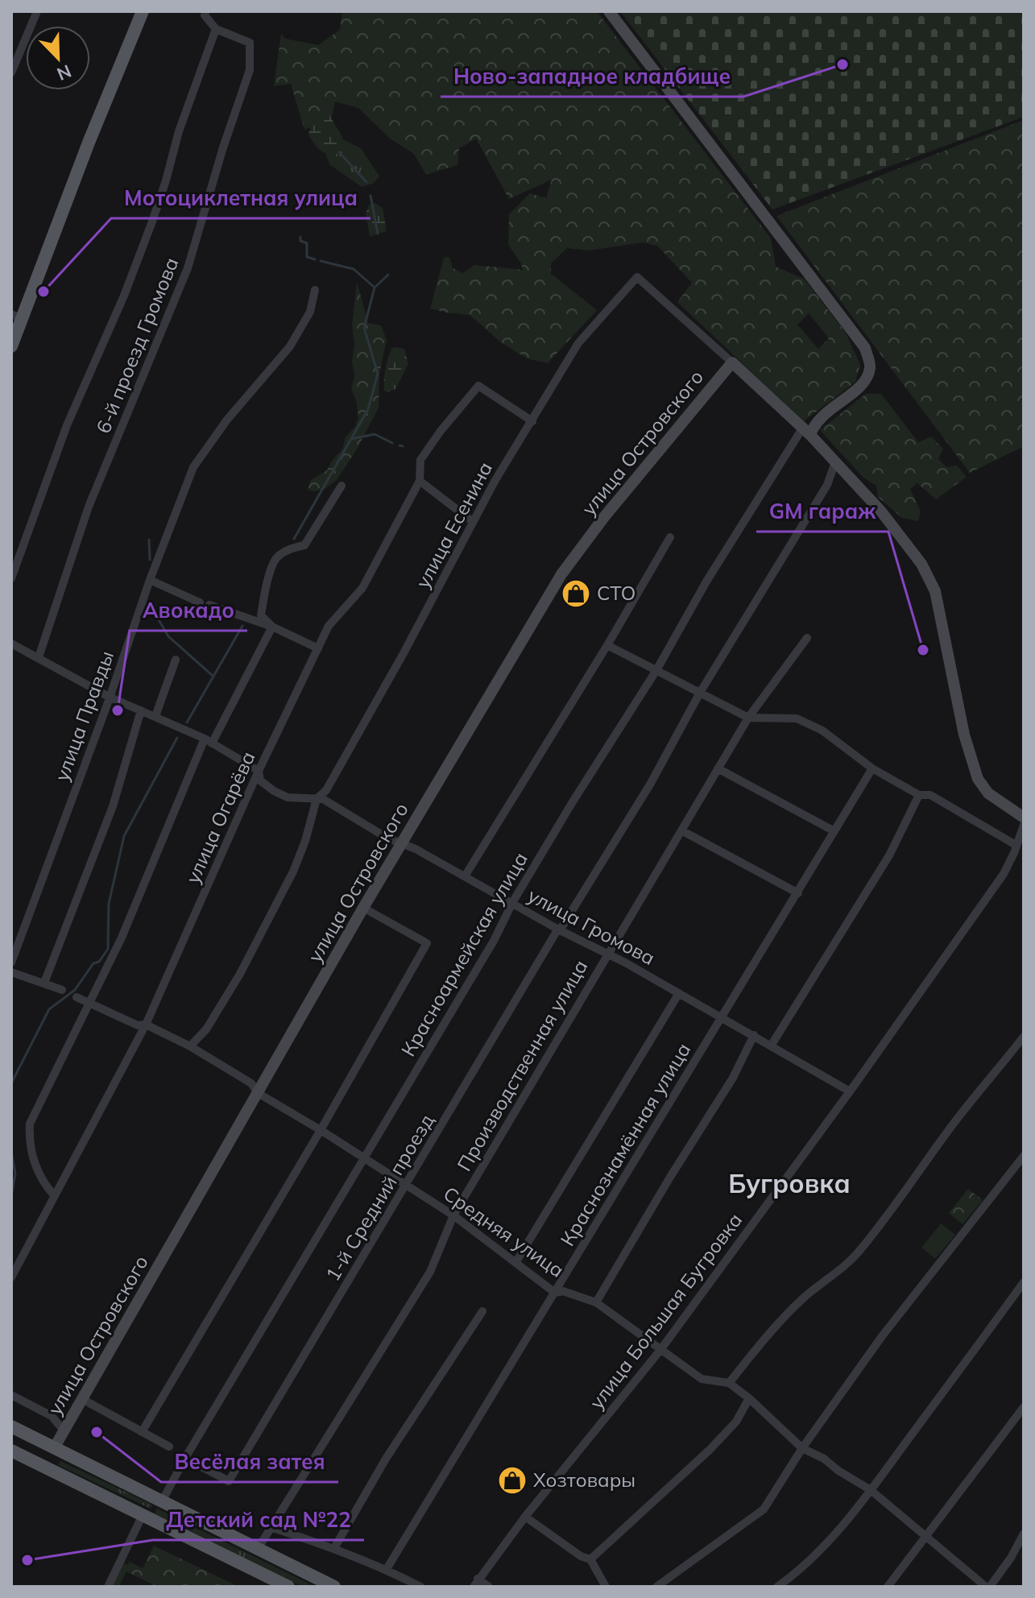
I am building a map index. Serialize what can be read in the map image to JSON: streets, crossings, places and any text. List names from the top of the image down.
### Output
{
  "streets": {
    "street": [
      "6-й проезд Громова",
      "улица Островского",
      "улица Есенина",
      "улица Правды",
      "улица Огарёва",
      "улица Громова",
      "Красноармейская улица",
      "Производственная улица",
      "Краснознамённая улица",
      "1-й Средний проезд",
      "Средняя улица",
      "улица Большая Бугровка"
    ]
  },
  "crossings": [
    ["6-й проезд Громова", "улица Громова"],
    ["улица Островского", "улица Есенина"],
    ["улица Островского", "улица Громова"],
    ["улица Островского", "Средняя улица"],
    ["улица Есенина", "улица Огарёва"],
    ["улица Есенина", "улица Громова"],
    ["улица Правды", "улица Громова"],
    ["улица Огарёва", "улица Громова"],
    ["улица Огарёва", "Средняя улица"],
    ["улица Громова", "Красноармейская улица"],
    ["улица Громова", "Производственная улица"],
    ["улица Громова", "Краснознамённая улица"],
    ["улица Громова", "1-й Средний проезд"],
    ["улица Громова", "улица Большая Бугровка"],
    ["Красноармейская улица", "1-й Средний проезд"],
    ["Красноармейская улица", "Средняя улица"],
    ["Производственная улица", "Средняя улица"],
    ["Краснознамённая улица", "Средняя улица"],
    ["1-й Средний проезд", "Средняя улица"],
    ["Средняя улица", "улица Большая Бугровка"]
  ],
  "districts": ["Бугровка"],
  "places": {
    "other": [
      "Ново-западное кладбище",
      "Мотоциклетная улица",
      "GM гараж",
      "Авокадо",
      "Весёлая затея",
      "Детский сад №22"
    ],
    "shop": ["СТО", "Хозтовары"]
  },
  "north": "bottom right"
}
